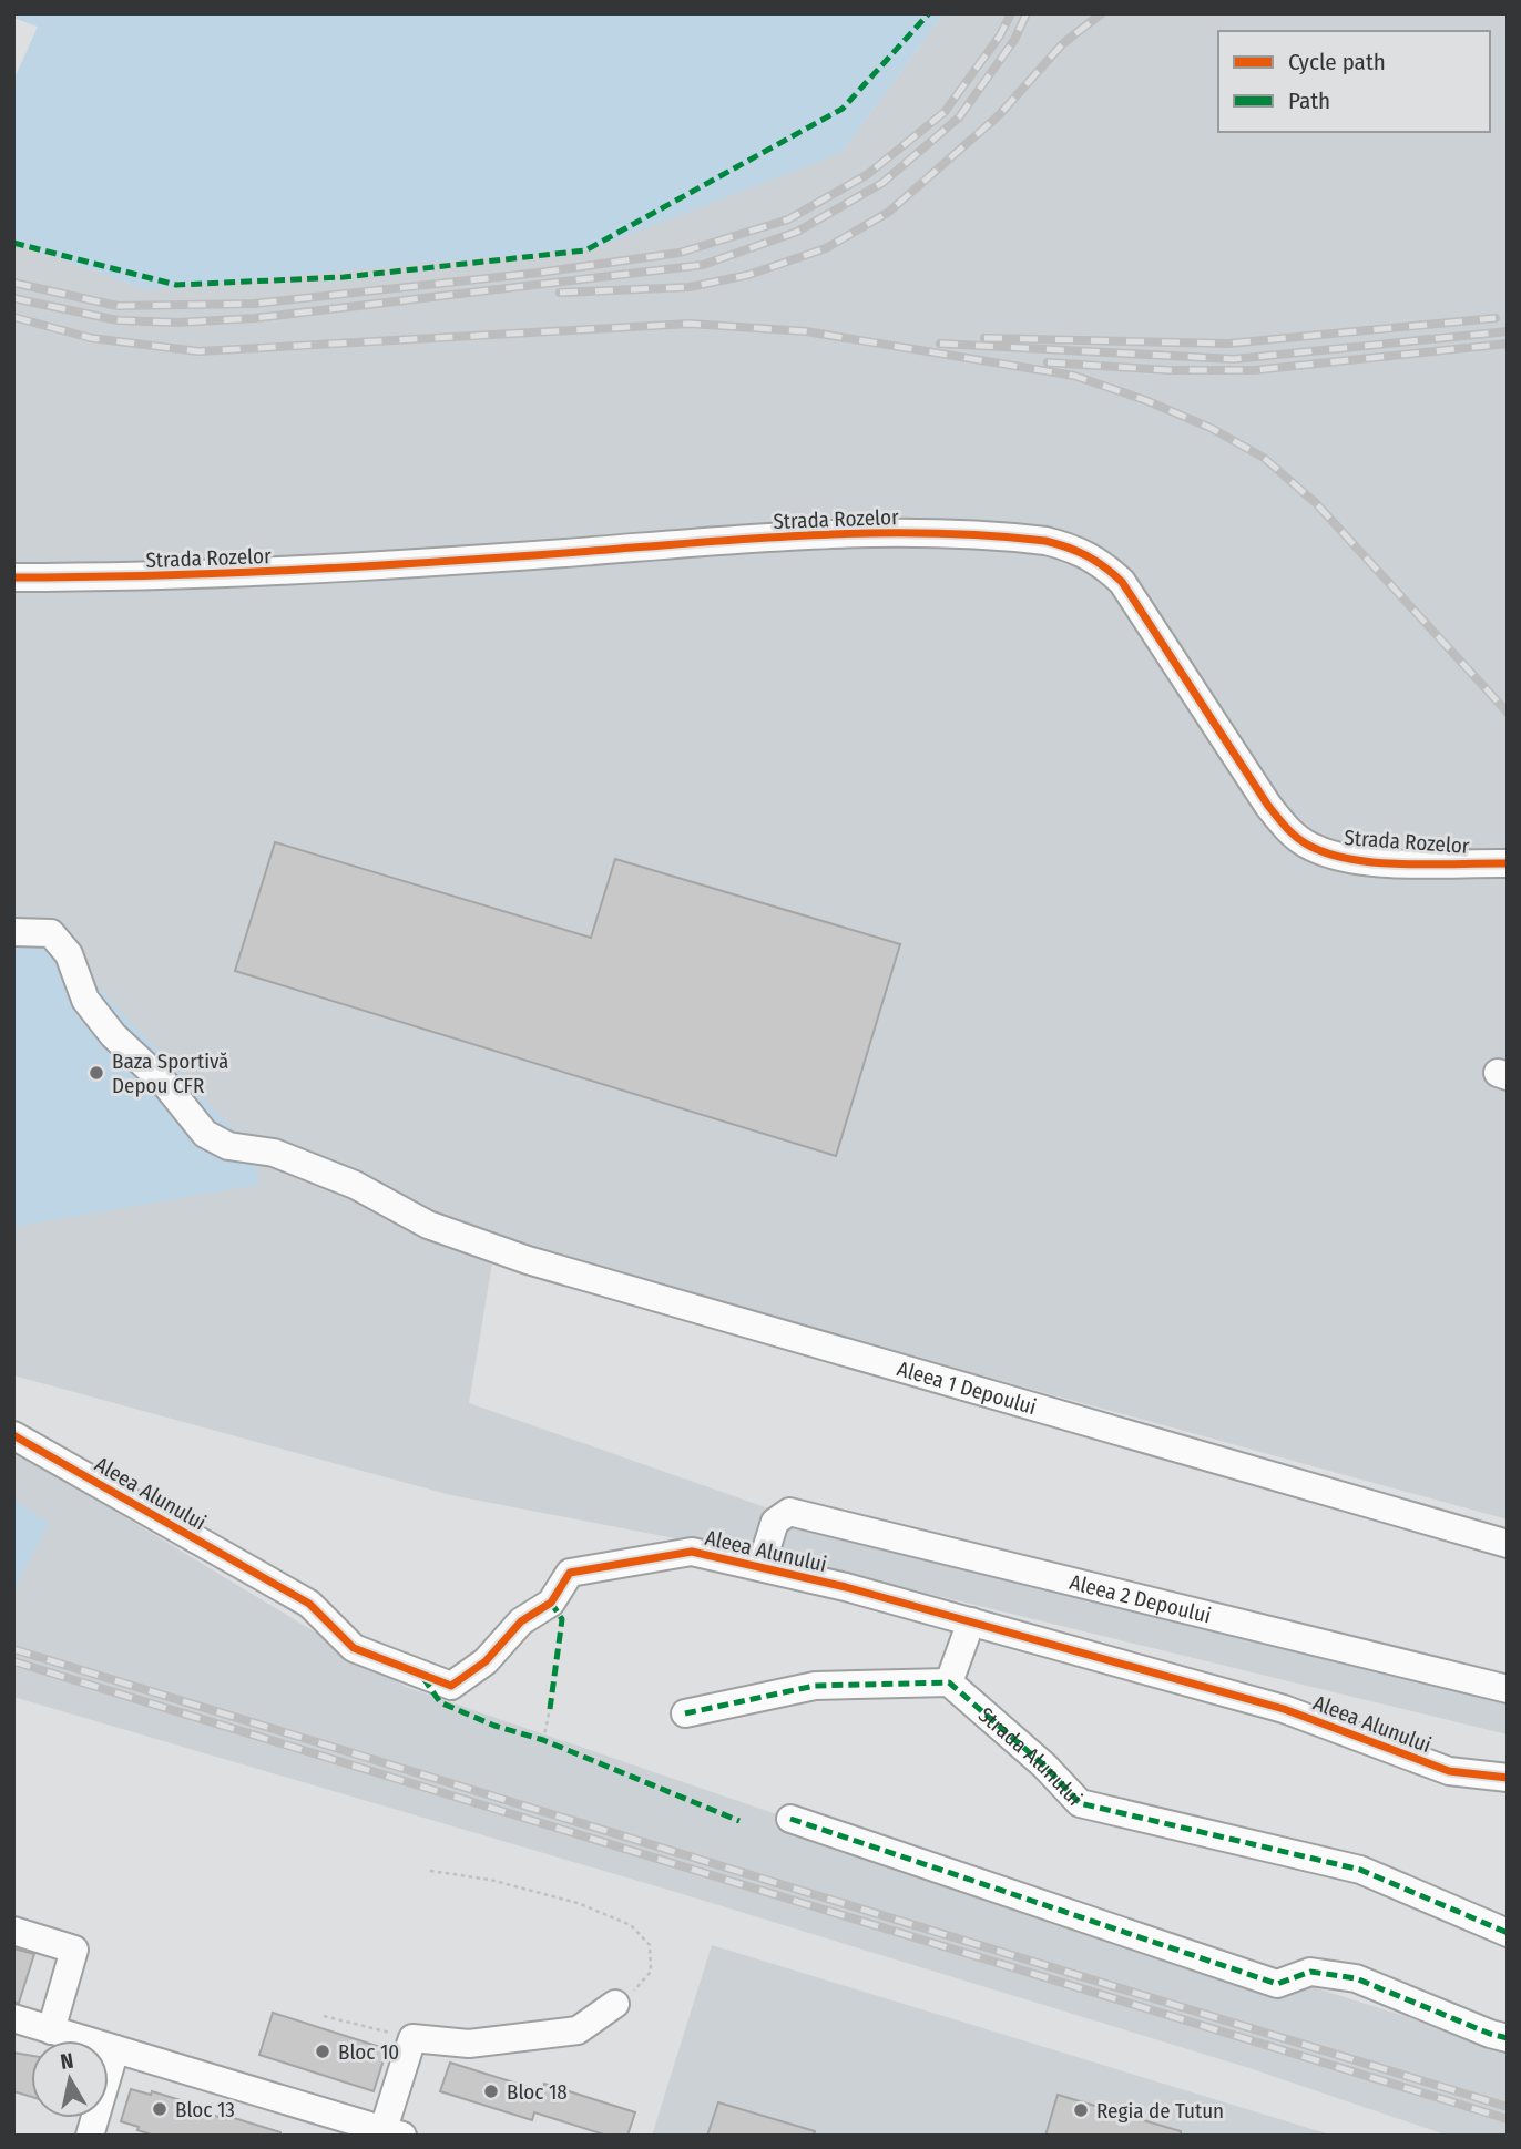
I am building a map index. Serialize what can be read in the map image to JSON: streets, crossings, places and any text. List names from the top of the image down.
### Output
{
  "streets": {
    "street": [
      "Strada Rozelor",
      "Aleea 1 Depoului",
      "Aleea Alunului",
      "Aleea 2 Depoului",
      "Strada Alunului"
    ]
  },
  "crossings": [
    ["Aleea Alunului", "Aleea 2 Depoului"]
  ],
  "places": [
    "Baza Sportivă Depou CFR",
    "Bloc 10",
    "Bloc 18",
    "Bloc 13",
    "Regia de Tutun"
  ],
  "legend": ["Cycle path", "Path"],
  "north": "top"
}
